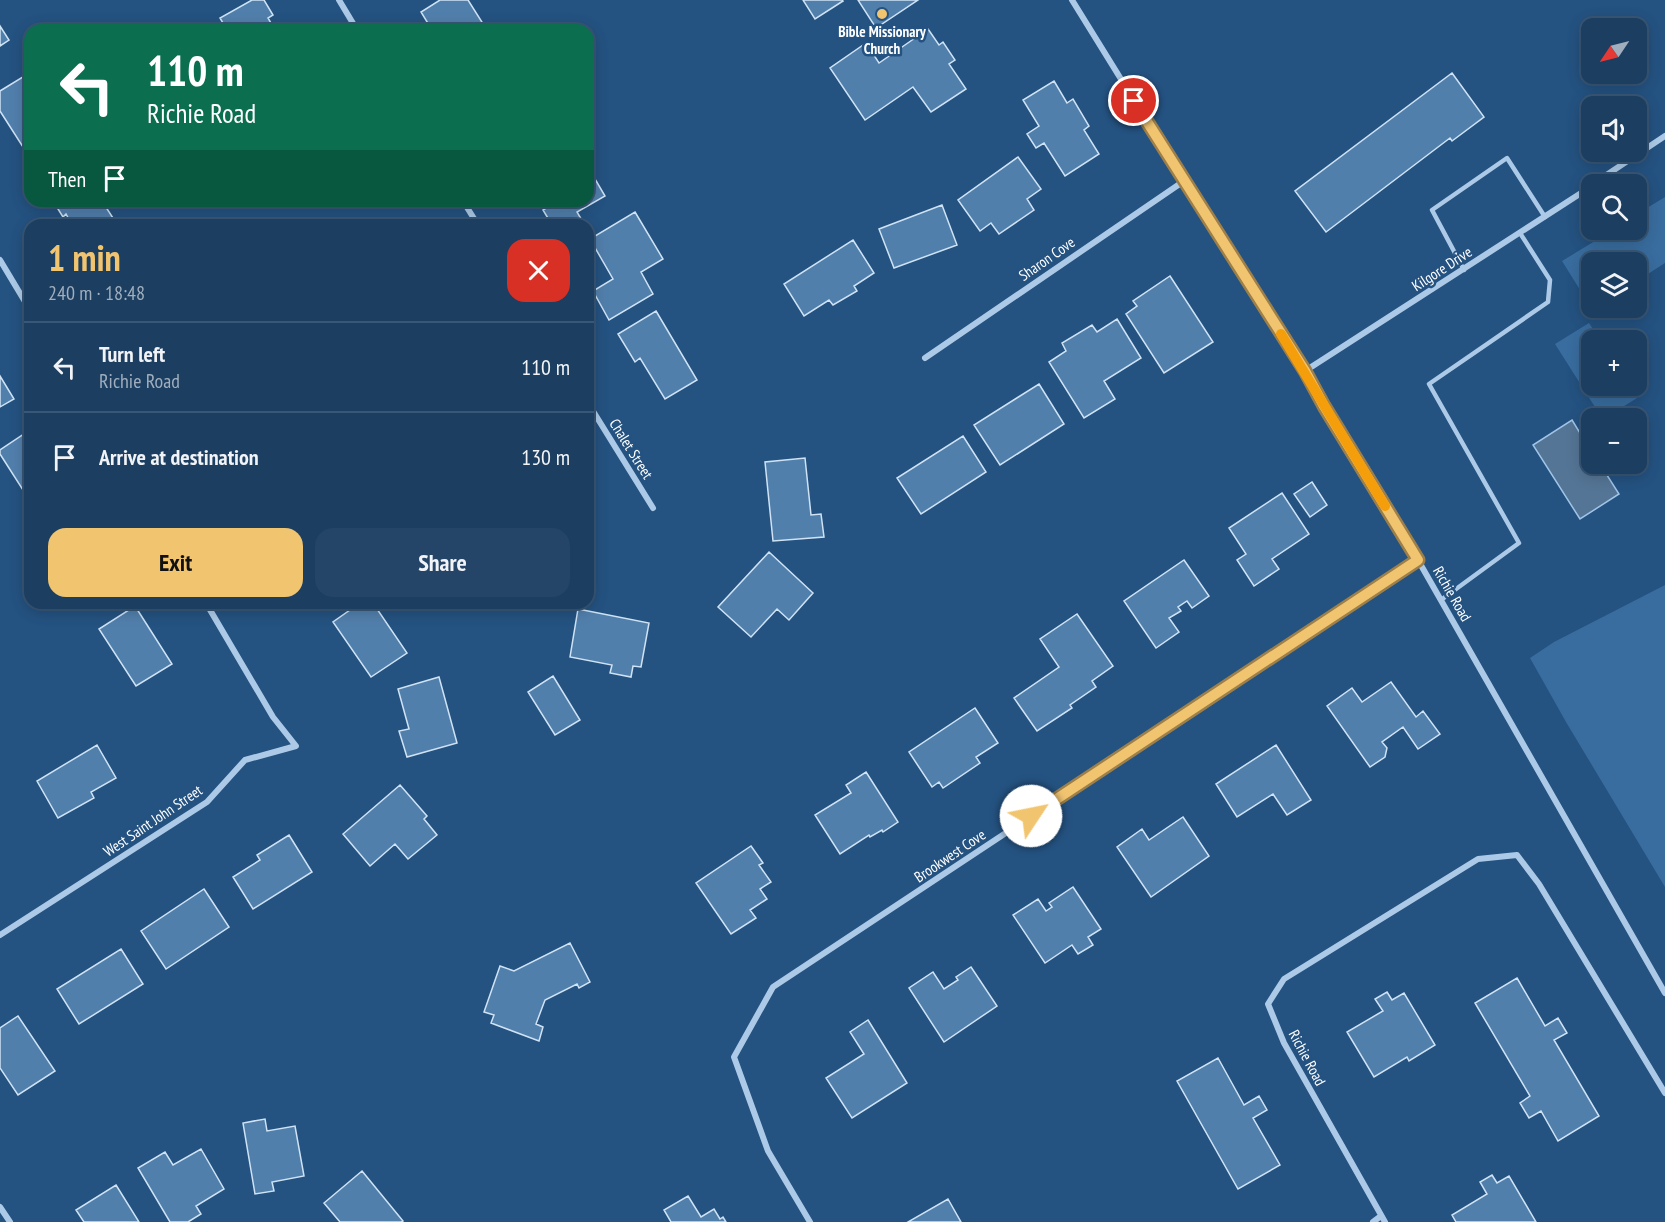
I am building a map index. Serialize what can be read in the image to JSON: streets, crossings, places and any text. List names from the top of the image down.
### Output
{
  "streets": {
    "street": [
      "Sharon Cove",
      "Kilgore Drive",
      "Chalet Street",
      "Richie Road",
      "West Saint John Street",
      "Brookwest Cove"
    ]
  },
  "crossings": [
    ["Sharon Cove", "Richie Road"],
    ["Kilgore Drive", "Richie Road"],
    ["Richie Road", "Brookwest Cove"]
  ],
  "places": ["Bible Missionary Church"],
  "north": "bottom left",
  "page": {
    "map_buttons": ["+", "−"],
    "turn": ["110 m", "Richie Road"],
    "then": "Then",
    "heading": ["1 min", "240 m · 18:48"],
    "list": [
      {
        "name": "Turn left",
        "note": "Richie Road",
        "value": "110 m"
      },
      {
        "name": "Arrive at destination",
        "value": "130 m"
      }
    ],
    "buttons": ["Exit", "Share"]
  }
}
